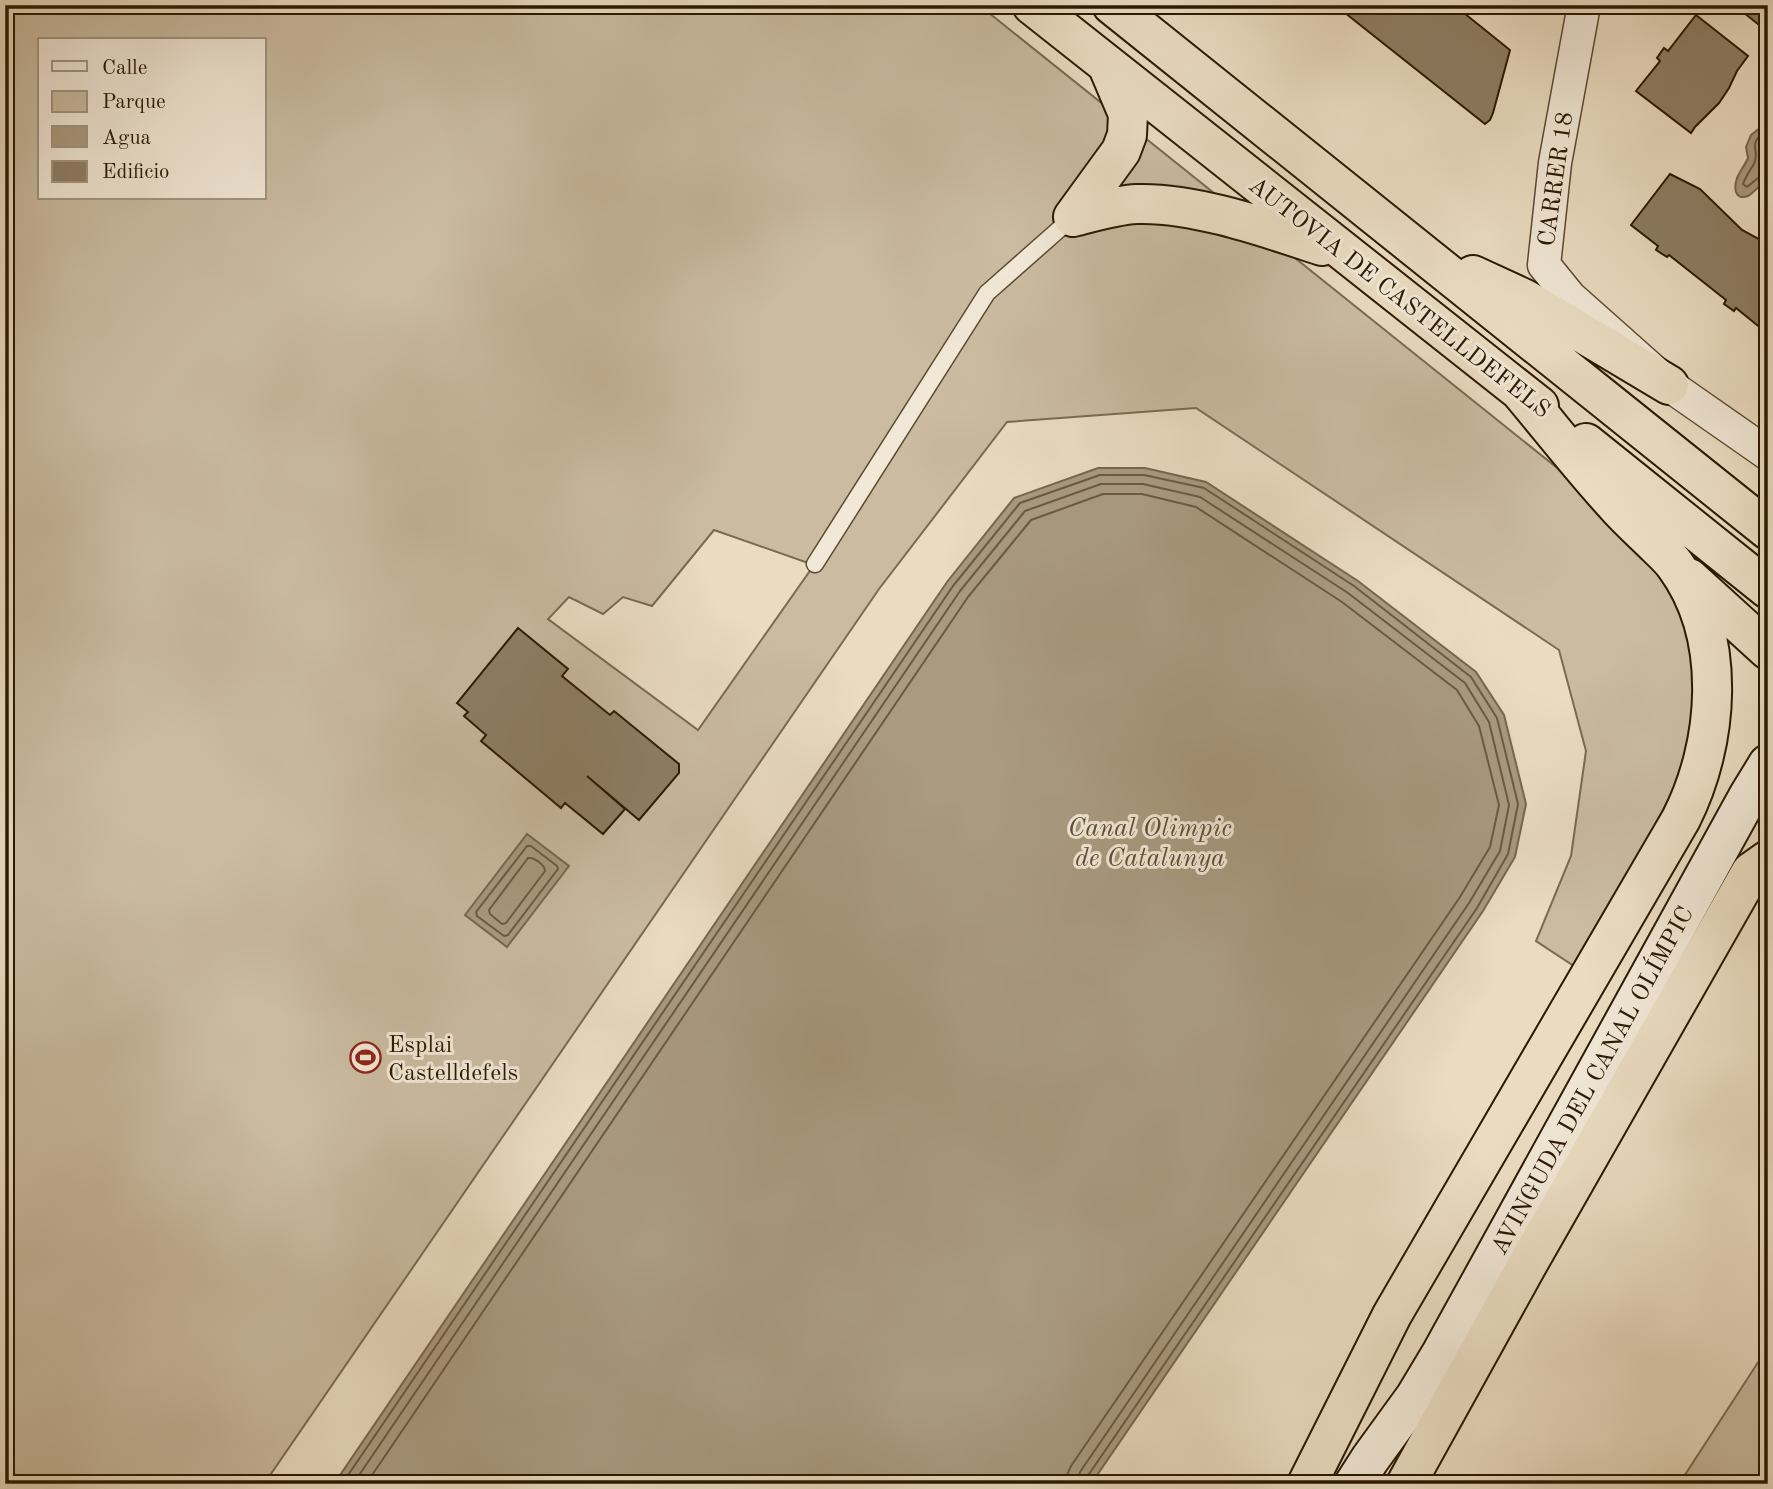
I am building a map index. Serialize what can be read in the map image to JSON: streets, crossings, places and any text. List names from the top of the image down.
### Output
{
  "streets": {
    "highway": ["AUTOVIA DE CASTELLDEFELS"],
    "street": ["CARRER 18", "AVINGUDA DEL CANAL OLÍMPIC"]
  },
  "water": ["Canal Olimpic de Catalunya"],
  "places": {
    "sports": ["Esplai Castelldefels"]
  },
  "legend": [
    "Calle",
    "Parque",
    "Agua",
    "Edificio"
  ]
}
